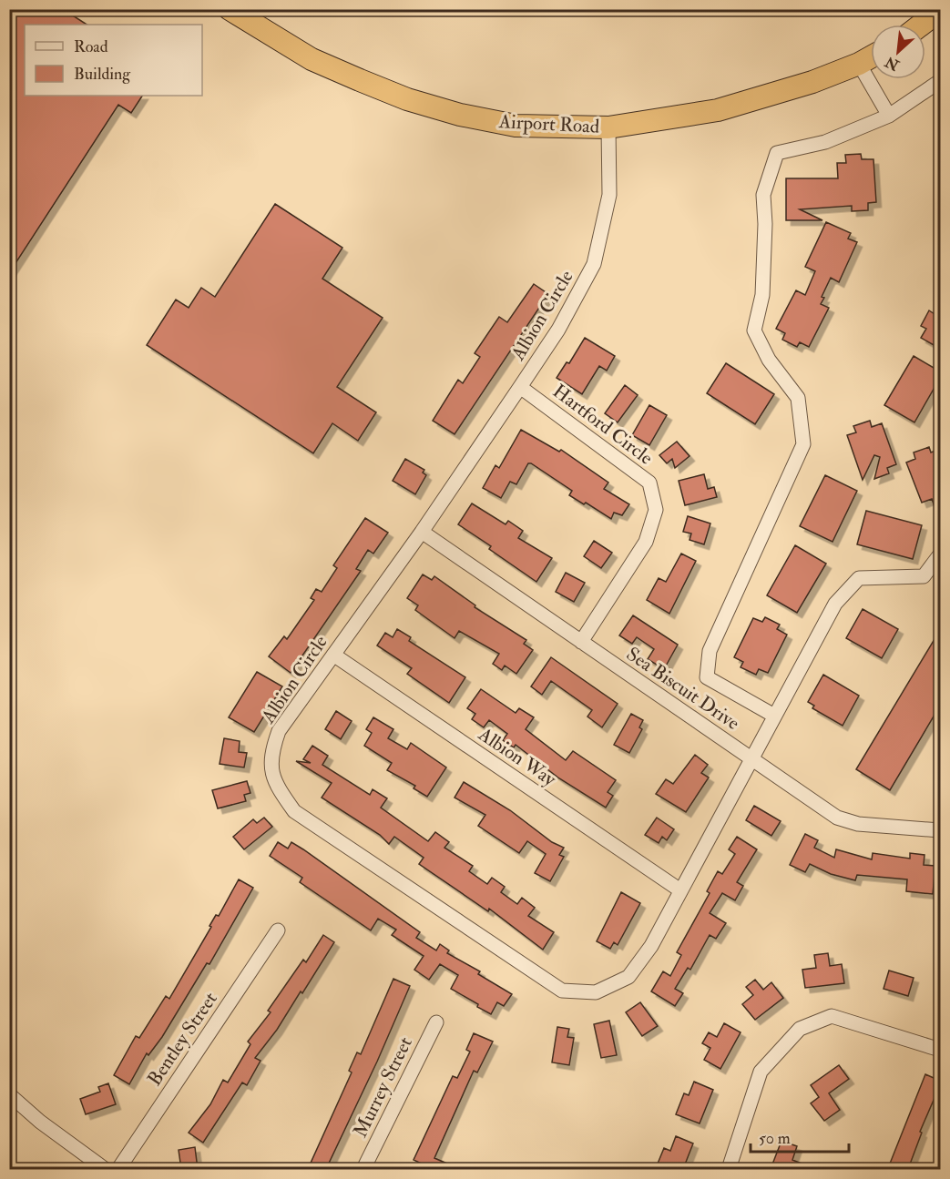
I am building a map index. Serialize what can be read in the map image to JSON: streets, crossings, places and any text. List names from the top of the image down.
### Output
{
  "streets": {
    "highway": ["Airport Road"],
    "street": [
      "Albion Circle",
      "Hartford Circle",
      "Sea Biscuit Drive",
      "Albion Way",
      "Bentley Street",
      "Murrey Street"
    ]
  },
  "crossings": [
    ["Airport Road", "Albion Circle"],
    ["Albion Circle", "Hartford Circle"],
    ["Albion Circle", "Sea Biscuit Drive"],
    ["Albion Circle", "Albion Way"],
    ["Hartford Circle", "Sea Biscuit Drive"]
  ],
  "legend": ["Road", "Building"],
  "scale_bar": "50 m",
  "north": "bottom left"
}
